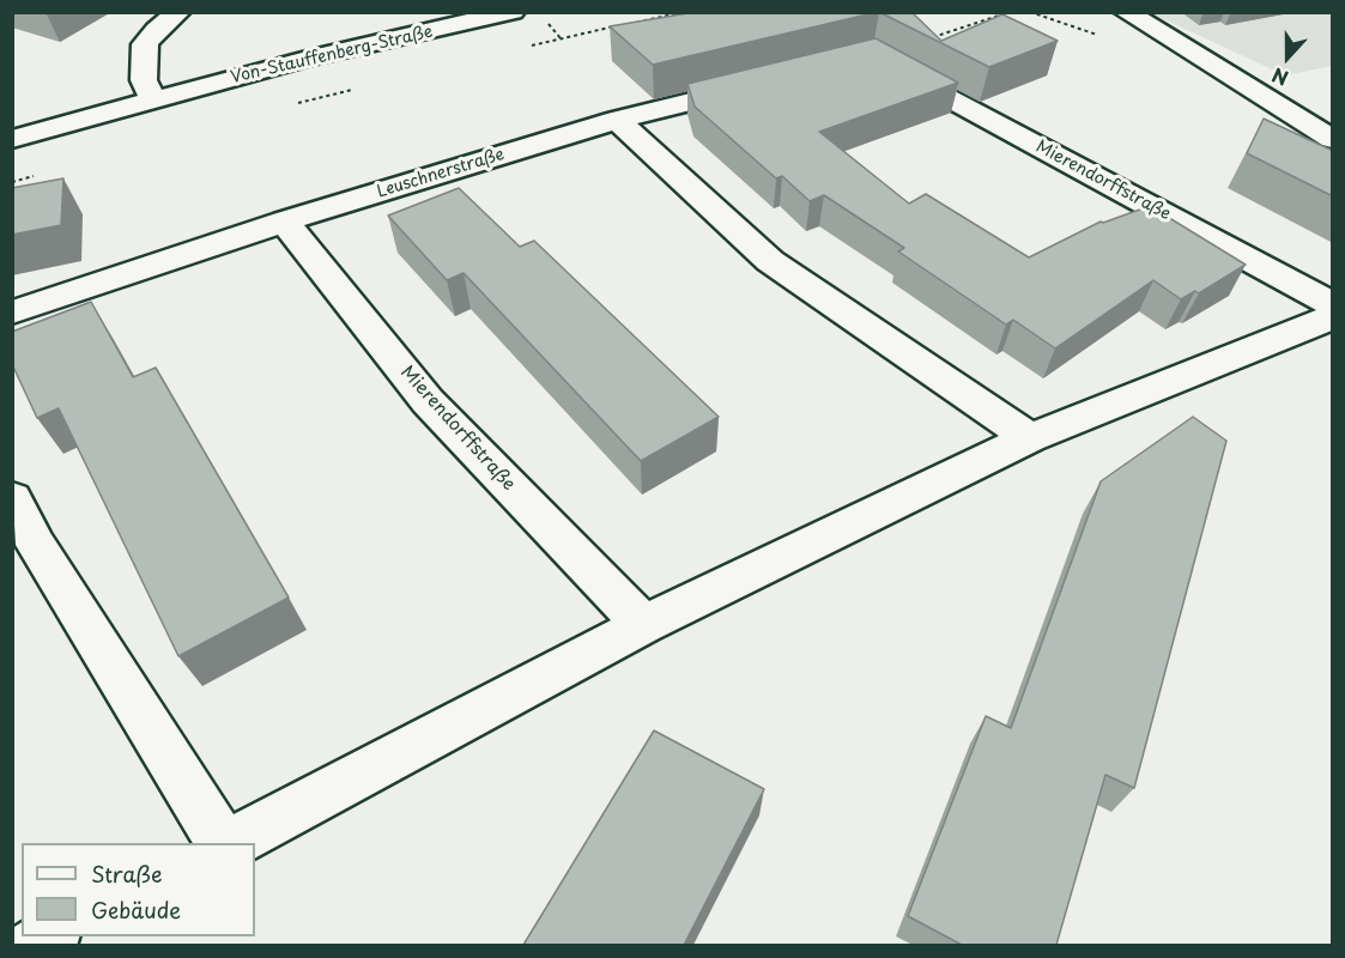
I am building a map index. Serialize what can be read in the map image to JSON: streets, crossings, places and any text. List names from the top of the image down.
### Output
{
  "streets": {
    "street": ["Von-Stauffenberg-Straße", "Leuschnerstraße", "Mierendorffstraße"]
  },
  "crossings": [
    ["Leuschnerstraße", "Mierendorffstraße"]
  ],
  "legend": ["Straße", "Gebäude"],
  "north": "bottom"
}
